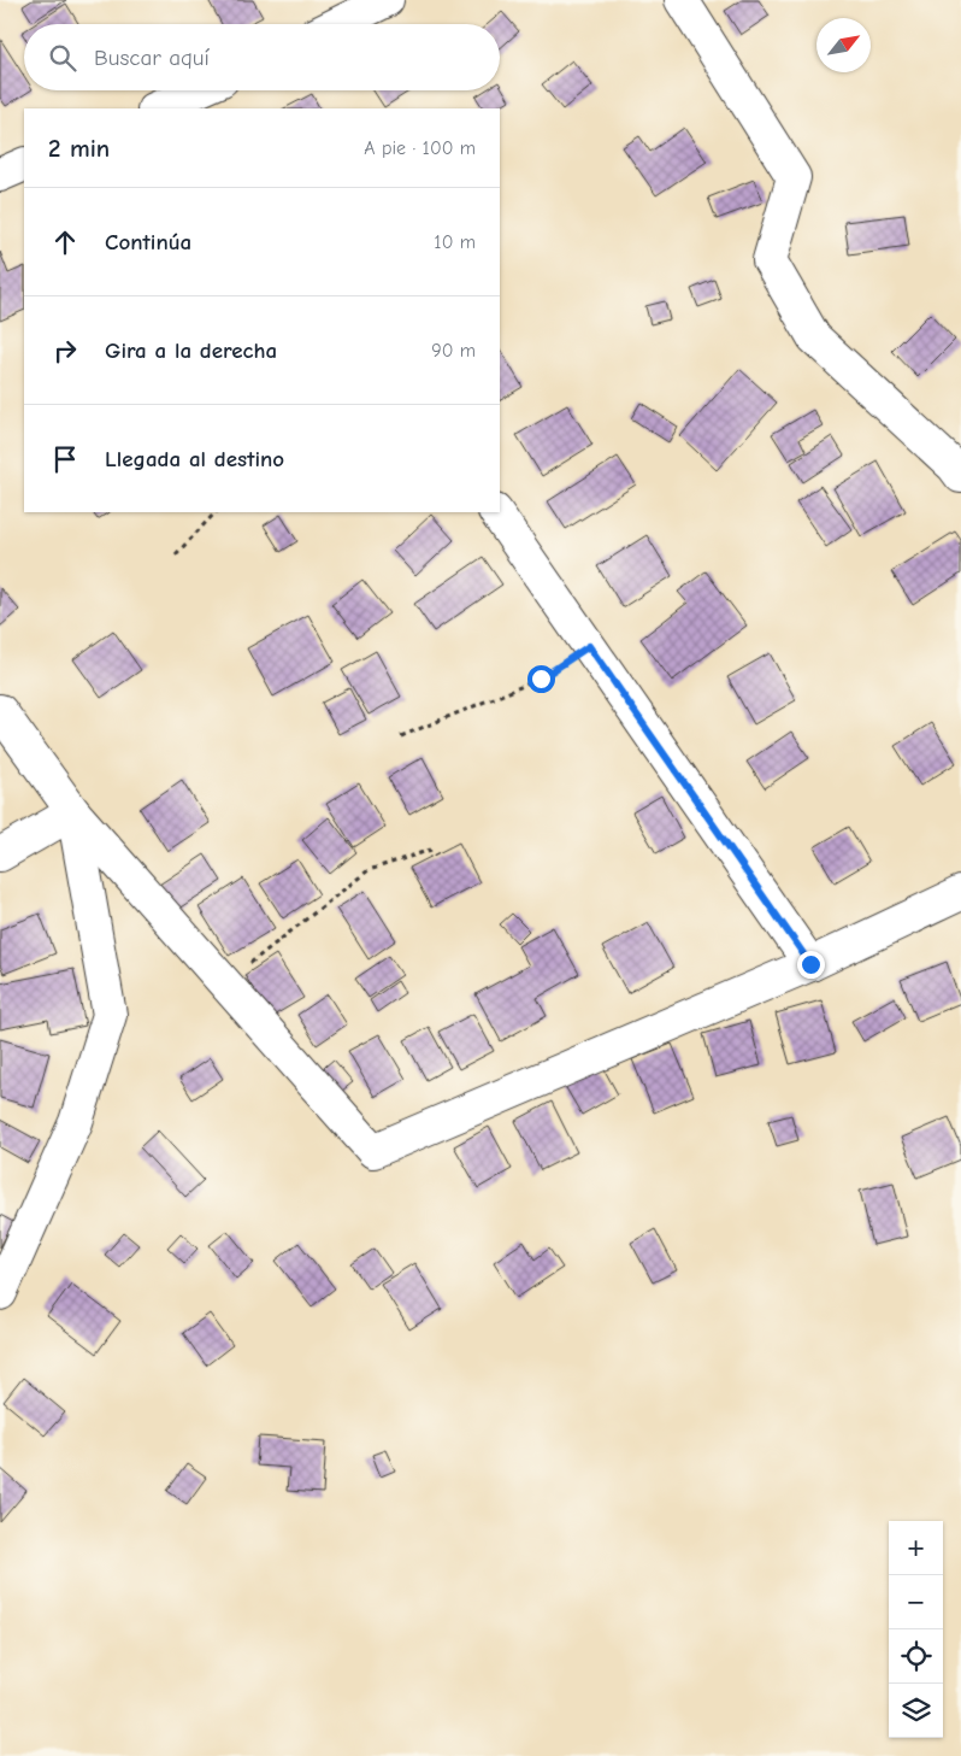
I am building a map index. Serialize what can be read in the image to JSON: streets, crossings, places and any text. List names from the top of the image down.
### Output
{
  "north": "top right",
  "page": {
    "search": "Buscar aquí",
    "heading": ["2 min", "A pie · 100 m"],
    "list": [
      ["Continúa", "10 m"],
      ["Gira a la derecha", "90 m"],
      "Llegada al destino"
    ],
    "map_buttons": ["+", "−"]
  }
}
